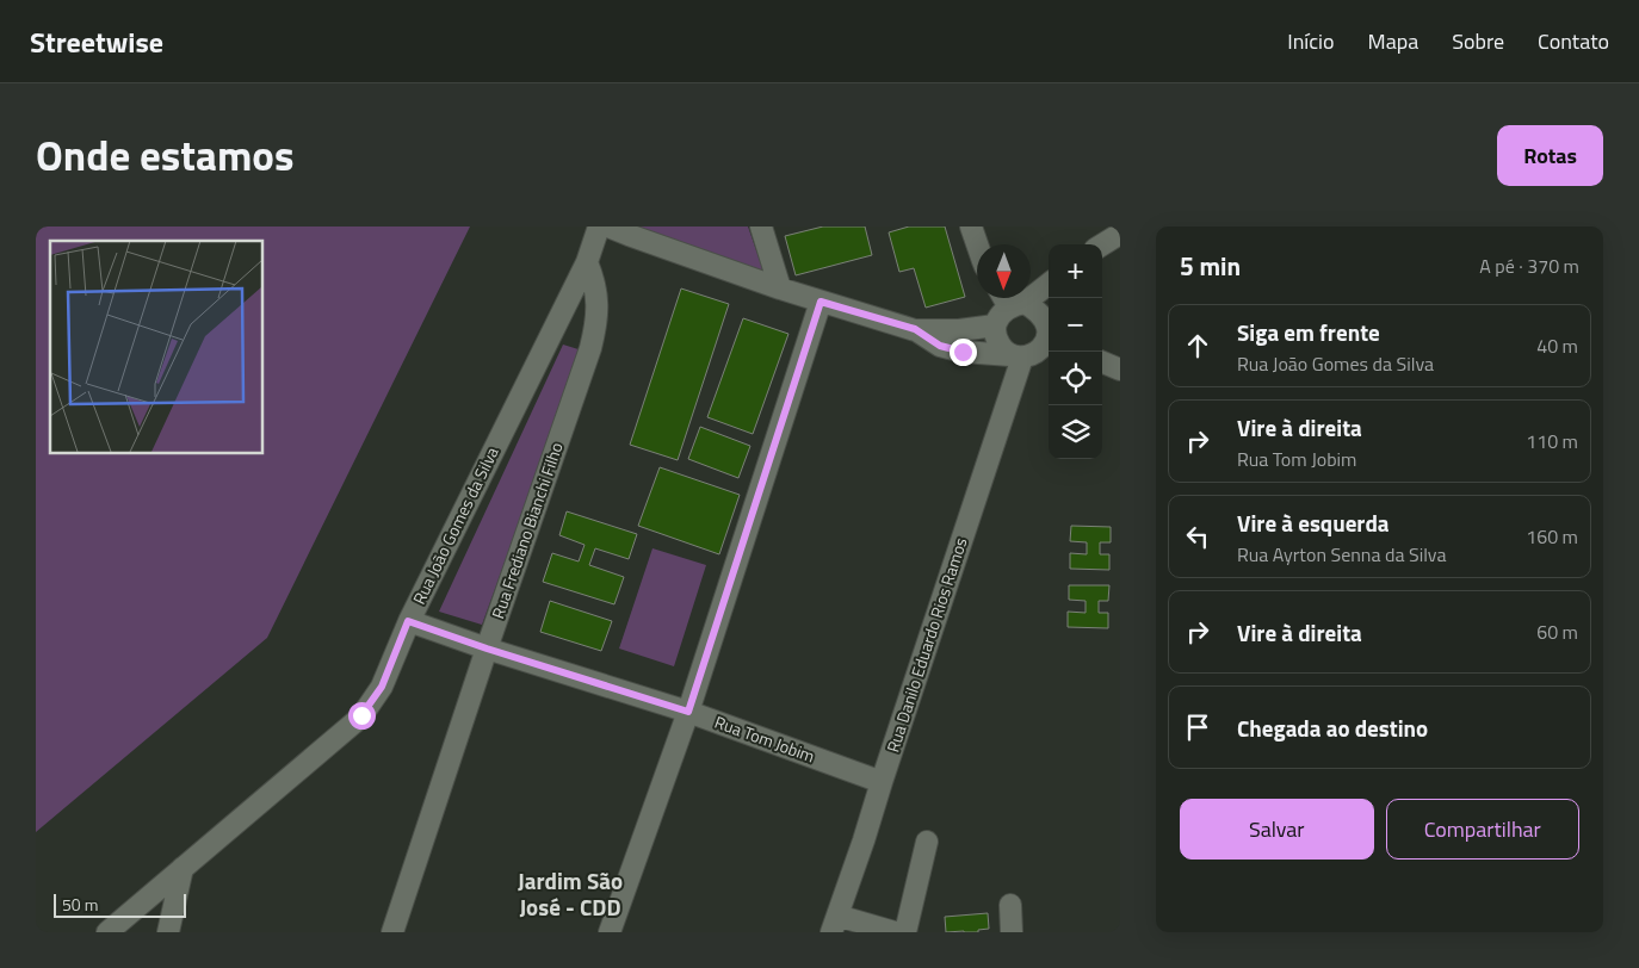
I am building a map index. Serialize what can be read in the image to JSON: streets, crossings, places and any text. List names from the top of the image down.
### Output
{
  "streets": {
    "street": [
      "Rua João Gomes da Silva",
      "Rua Frediano Bianchi Filho",
      "Rua Danilo Eduardo Rios Ramos",
      "Rua Tom Jobim"
    ]
  },
  "crossings": [
    ["Rua João Gomes da Silva", "Rua Frediano Bianchi Filho"],
    ["Rua João Gomes da Silva", "Rua Tom Jobim"],
    ["Rua Frediano Bianchi Filho", "Rua Tom Jobim"],
    ["Rua Danilo Eduardo Rios Ramos", "Rua Tom Jobim"]
  ],
  "districts": ["Jardim São José - CDD"],
  "scale_bar": "50 m",
  "north": "bottom",
  "page": {
    "header": "Streetwise",
    "nav": [
      "Início",
      "Mapa",
      "Sobre",
      "Contato"
    ],
    "title": "Onde estamos",
    "buttons": [
      "Rotas",
      ["Salvar", "Compartilhar"]
    ],
    "heading": ["5 min", "A pé · 370 m"],
    "map_buttons": ["+", "−"],
    "list": [
      ["Siga em frente", "Rua João Gomes da Silva", "40 m"],
      ["Vire à direita", "Rua Tom Jobim", "110 m"],
      ["Vire à esquerda", "Rua Ayrton Senna da Silva", "160 m"],
      ["Vire à direita", "60 m"],
      "Chegada ao destino"
    ],
    "scale": "50 m"
  }
}
